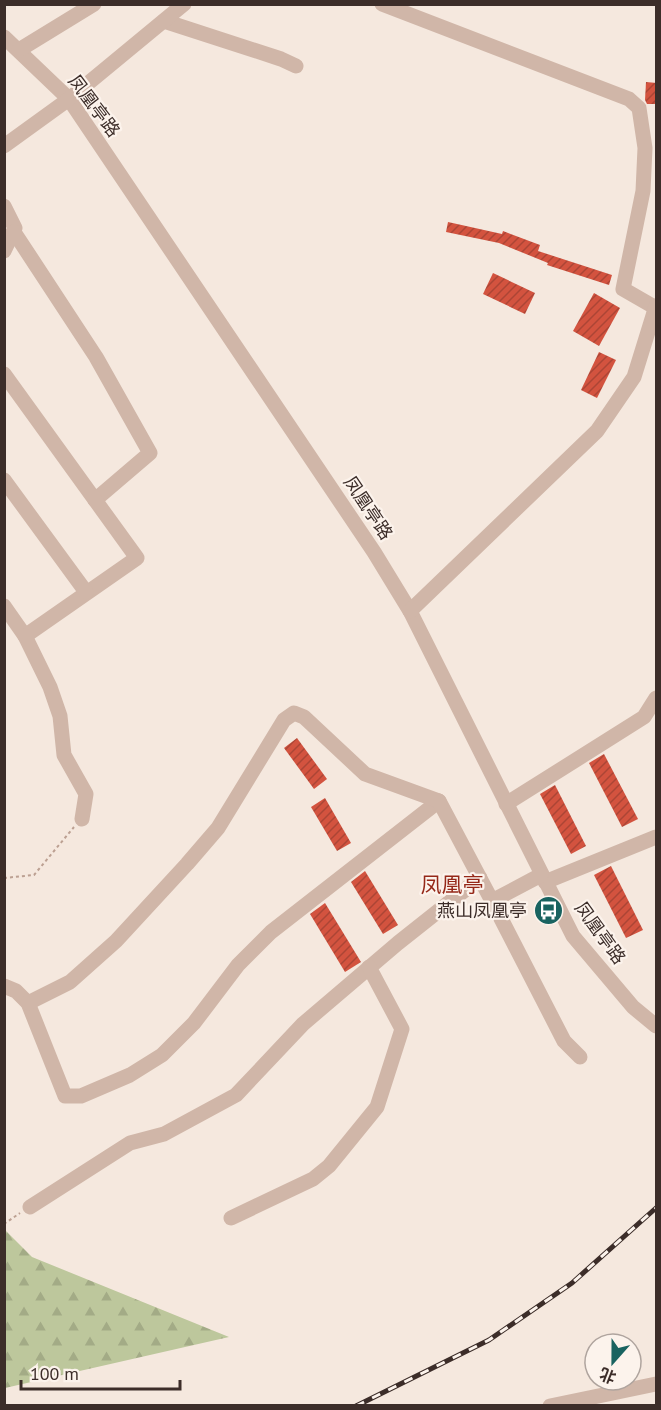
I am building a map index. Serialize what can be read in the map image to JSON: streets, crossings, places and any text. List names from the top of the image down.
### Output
{
  "streets": {
    "street": ["凤凰亭路"]
  },
  "districts": ["凤凰亭"],
  "places": {
    "bus stop": ["燕山凤凰亭"]
  },
  "scale_bar": "100 m",
  "north": "bottom"
}
